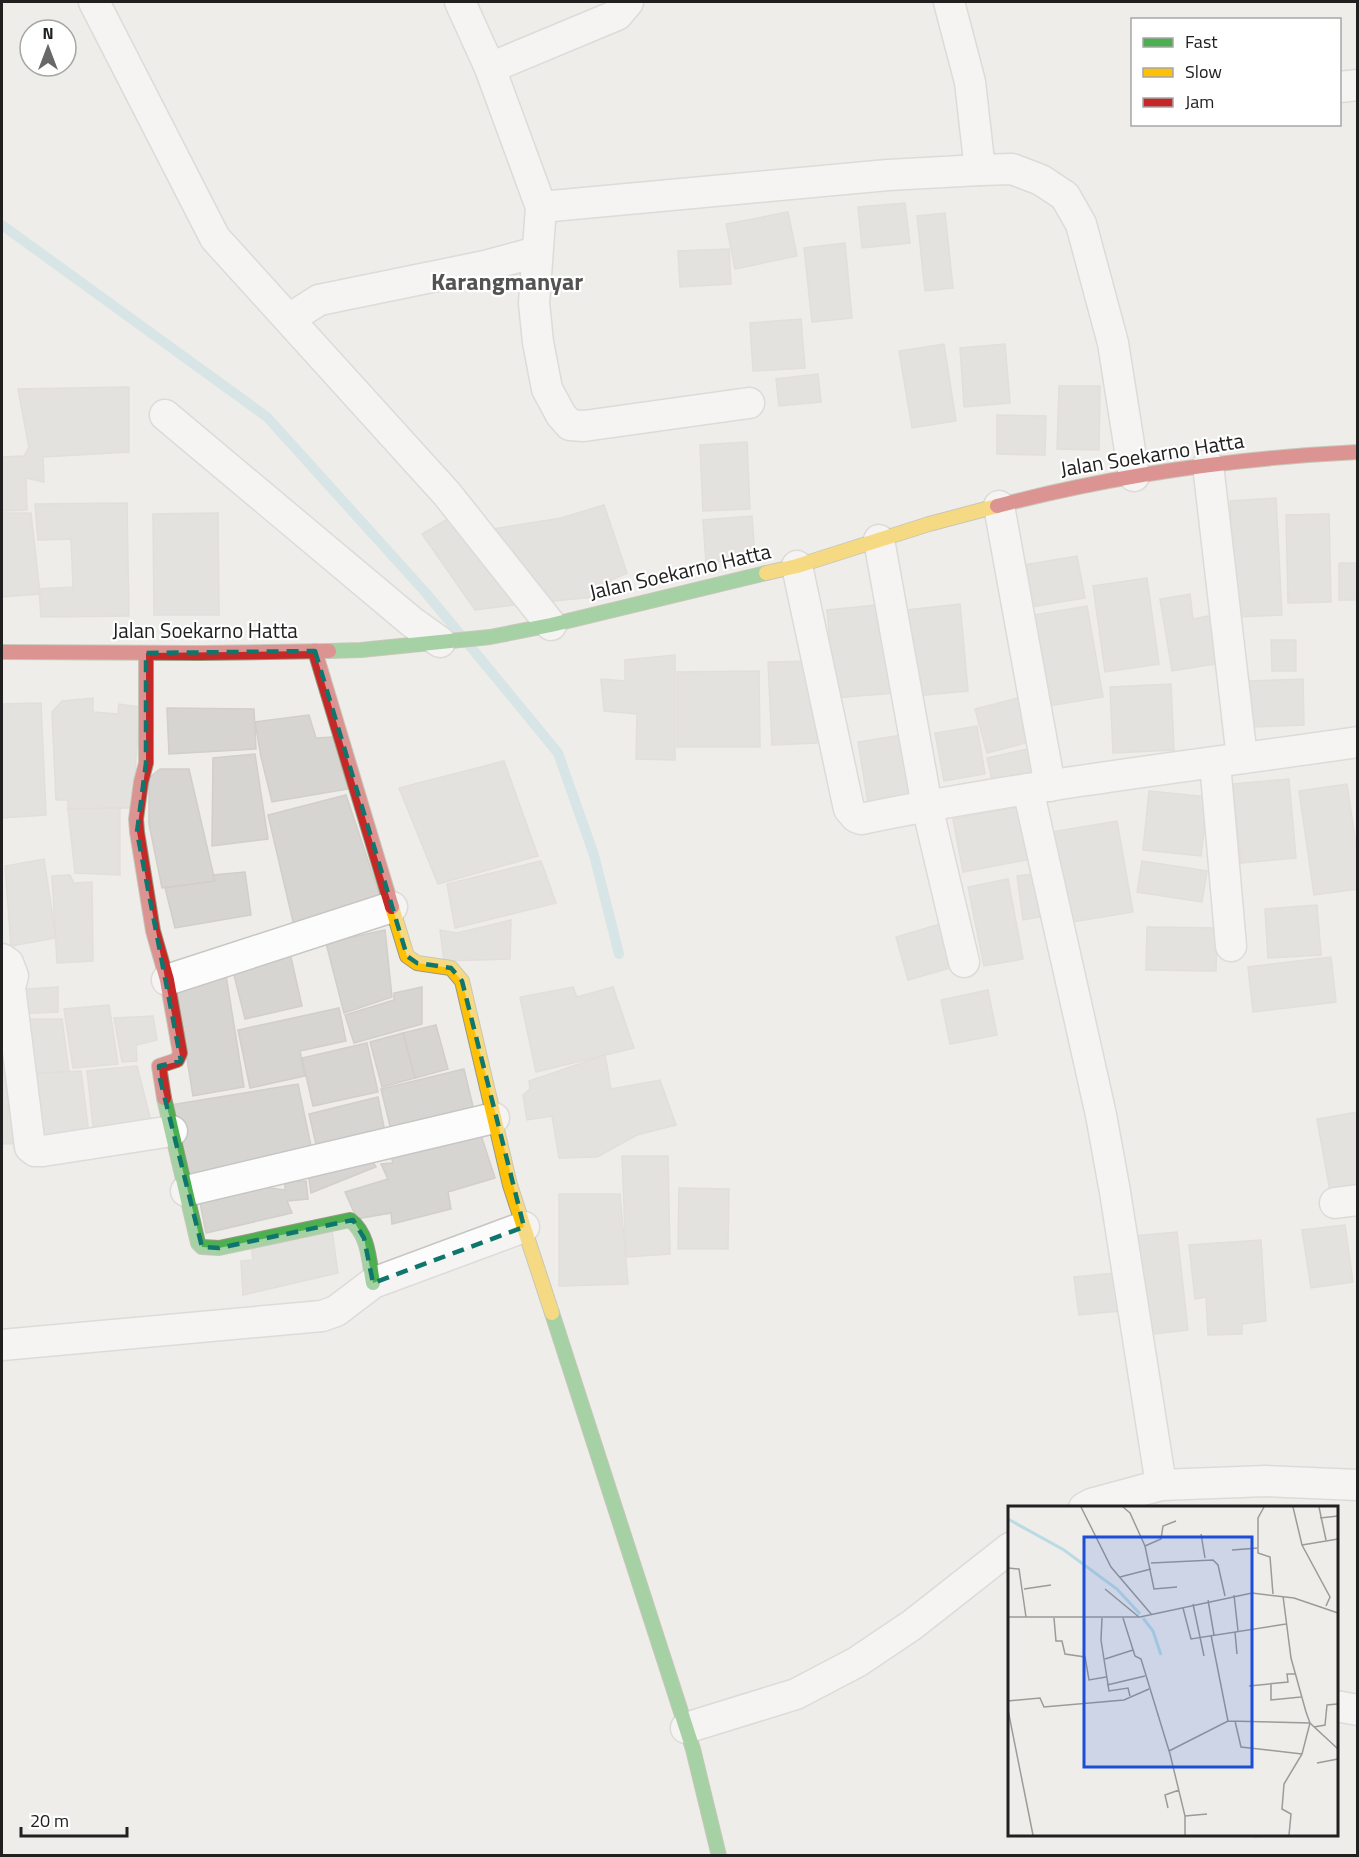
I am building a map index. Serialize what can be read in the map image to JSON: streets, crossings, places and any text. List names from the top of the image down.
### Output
{
  "streets": {
    "street": ["Jalan Soekarno Hatta"]
  },
  "districts": ["Karangmanyar"],
  "legend": ["Fast", "Slow", "Jam"],
  "scale_bar": "20 m",
  "north": "top"
}
